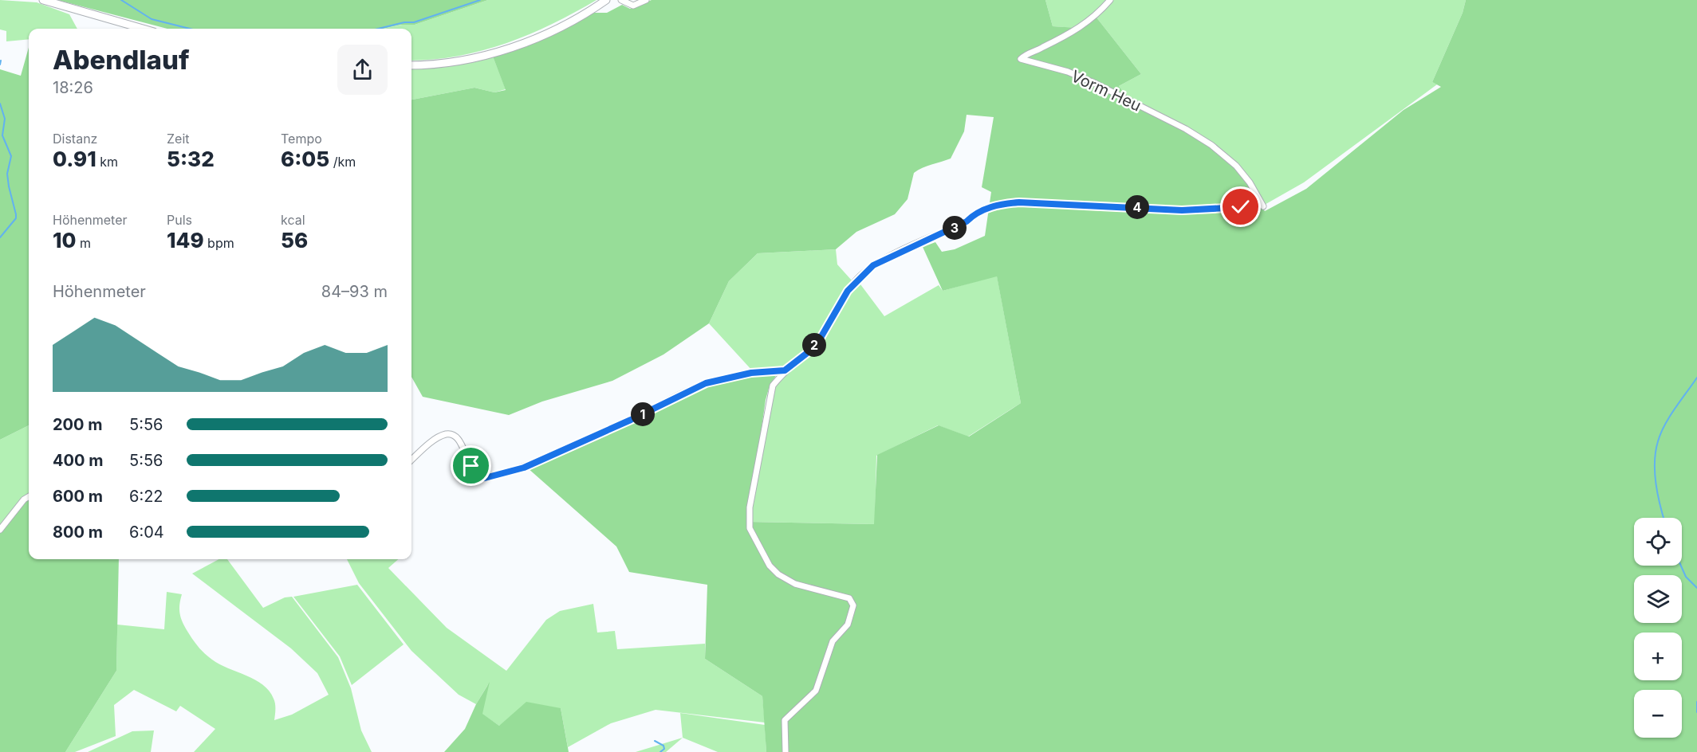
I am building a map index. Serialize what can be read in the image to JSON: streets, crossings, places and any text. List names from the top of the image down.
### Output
{
  "streets": {
    "street": ["Vorm Heu"]
  },
  "page": {
    "heading": ["Abendlauf", "18:26"],
    "stats": [
      ["Distanz", "0.91 km"],
      ["Zeit", "5:32"],
      ["Tempo", "6:05 /km"],
      ["Höhenmeter", "10 m"],
      ["Puls", "149 bpm"],
      ["kcal", "56"]
    ],
    "pins": [
      "4",
      "3",
      "2",
      "1"
    ],
    "chart": ["Höhenmeter", "84–93 m"],
    "list": [
      {
        "name": "200 m",
        "note": "5:56"
      },
      {
        "name": "400 m",
        "note": "5:56"
      },
      {
        "name": "600 m",
        "note": "6:22"
      },
      {
        "name": "800 m",
        "note": "6:04"
      }
    ],
    "map_buttons": ["+", "−"]
  }
}
